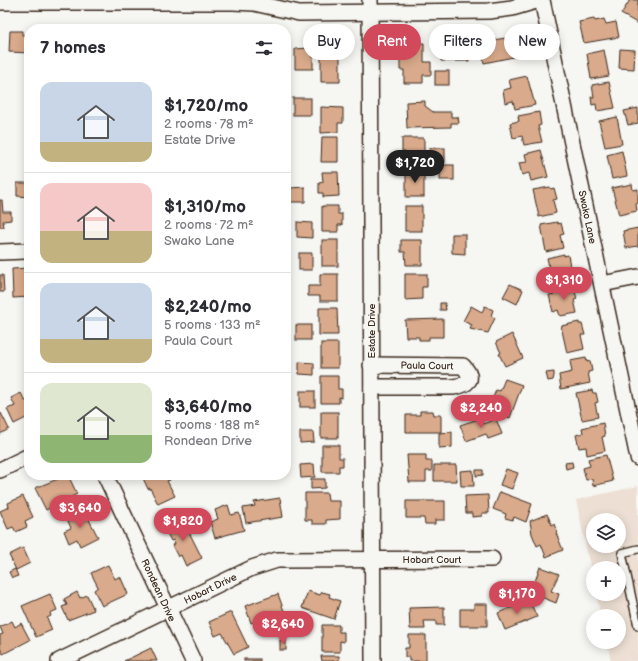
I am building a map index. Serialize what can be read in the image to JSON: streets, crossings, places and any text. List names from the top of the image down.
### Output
{
  "streets": {
    "street": [
      "Swako Lane",
      "Estate Drive",
      "Paula Court",
      "Hobart Court",
      "Hobart Drive",
      "Rondean Drive"
    ]
  },
  "crossings": [
    ["Estate Drive", "Paula Court"],
    ["Estate Drive", "Hobart Court"],
    ["Estate Drive", "Hobart Drive"],
    ["Hobart Court", "Hobart Drive"],
    ["Hobart Drive", "Rondean Drive"]
  ],
  "page": {
    "chip": [
      "Buy",
      "Rent",
      "Filters",
      "New"
    ],
    "heading": "7 homes",
    "list": [
      {
        "name": "$1,720/mo",
        "note": "2 rooms · 78 m² · Estate Drive"
      },
      {
        "name": "$1,310/mo",
        "note": "2 rooms · 72 m² · Swako Lane"
      },
      {
        "name": "$2,240/mo",
        "note": "5 rooms · 133 m² · Paula Court"
      },
      {
        "name": "$3,640/mo",
        "note": "5 rooms · 188 m² · Rondean Drive"
      }
    ],
    "price": [
      "$1,720",
      "$1,310",
      "$2,240",
      "$3,640",
      "$1,820",
      "$1,170",
      "$2,640"
    ],
    "map_buttons": ["+", "−"]
  }
}
